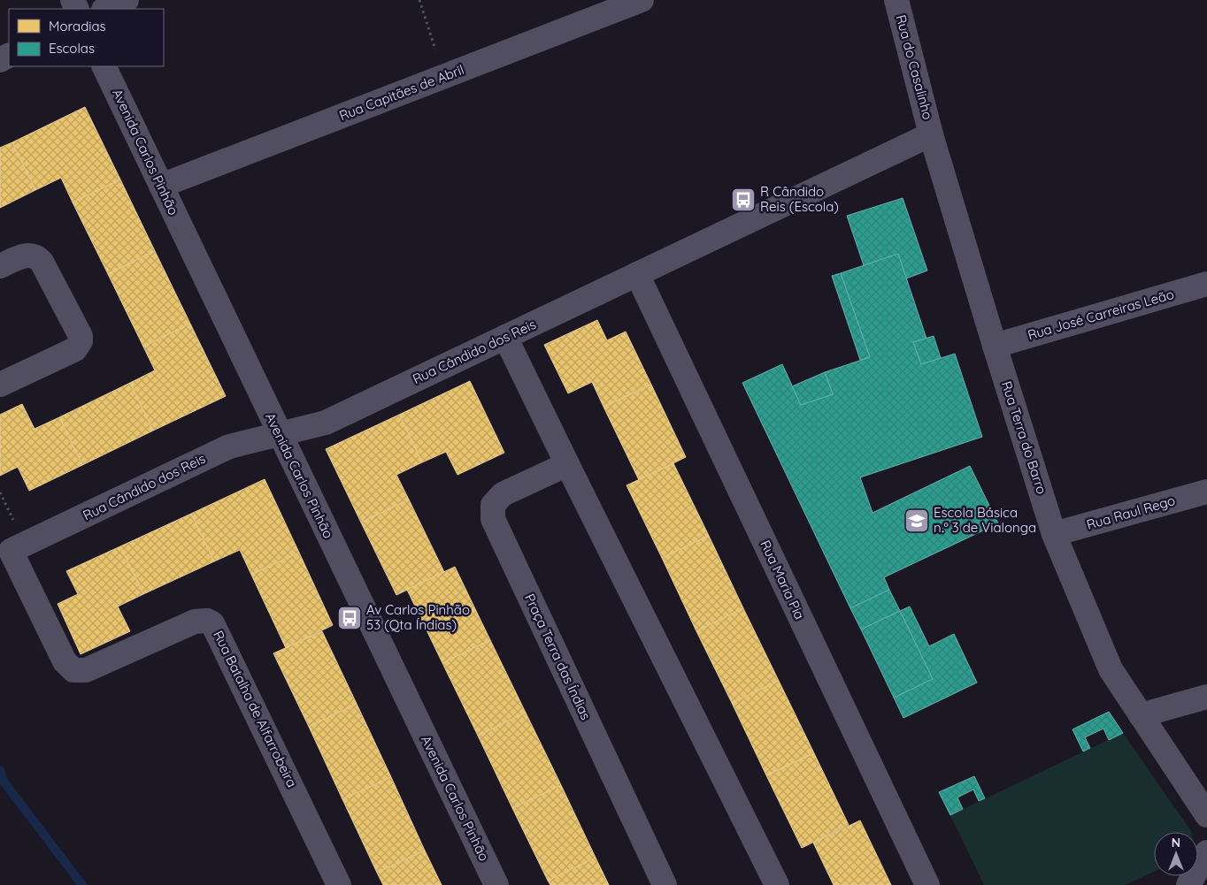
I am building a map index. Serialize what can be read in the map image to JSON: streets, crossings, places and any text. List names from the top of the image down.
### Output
{
  "streets": {
    "street": [
      "Rua do Casalinho",
      "Rua Capitães de Abril",
      "Avenida Carlos Pinhão",
      "Rua José Carreiras Leão",
      "Rua Cândido dos Reis",
      "Rua Terra do Barro",
      "Rua Raul Rego",
      "Rua Maria Pia",
      "Praça Terra das Índias",
      "Rua Batalha de Alfarrobeira"
    ]
  },
  "crossings": [
    ["Rua do Casalinho", "Rua Cândido dos Reis"],
    ["Rua do Casalinho", "Rua Terra do Barro"],
    ["Rua Capitães de Abril", "Avenida Carlos Pinhão"],
    ["Avenida Carlos Pinhão", "Rua Cândido dos Reis"],
    ["Rua José Carreiras Leão", "Rua Terra do Barro"],
    ["Rua Cândido dos Reis", "Rua Terra do Barro"],
    ["Rua Cândido dos Reis", "Rua Maria Pia"],
    ["Rua Cândido dos Reis", "Rua Batalha de Alfarrobeira"],
    ["Rua Terra do Barro", "Rua Raul Rego"]
  ],
  "places": {
    "bus stop": ["R Cândido Reis (Escola)", "Av Carlos Pinhão 53 (Qta Índias)"],
    "school or university": ["Escola Básica n.º 3 de Vialonga"]
  },
  "legend": ["Moradias", "Escolas"],
  "north": "top"
}
